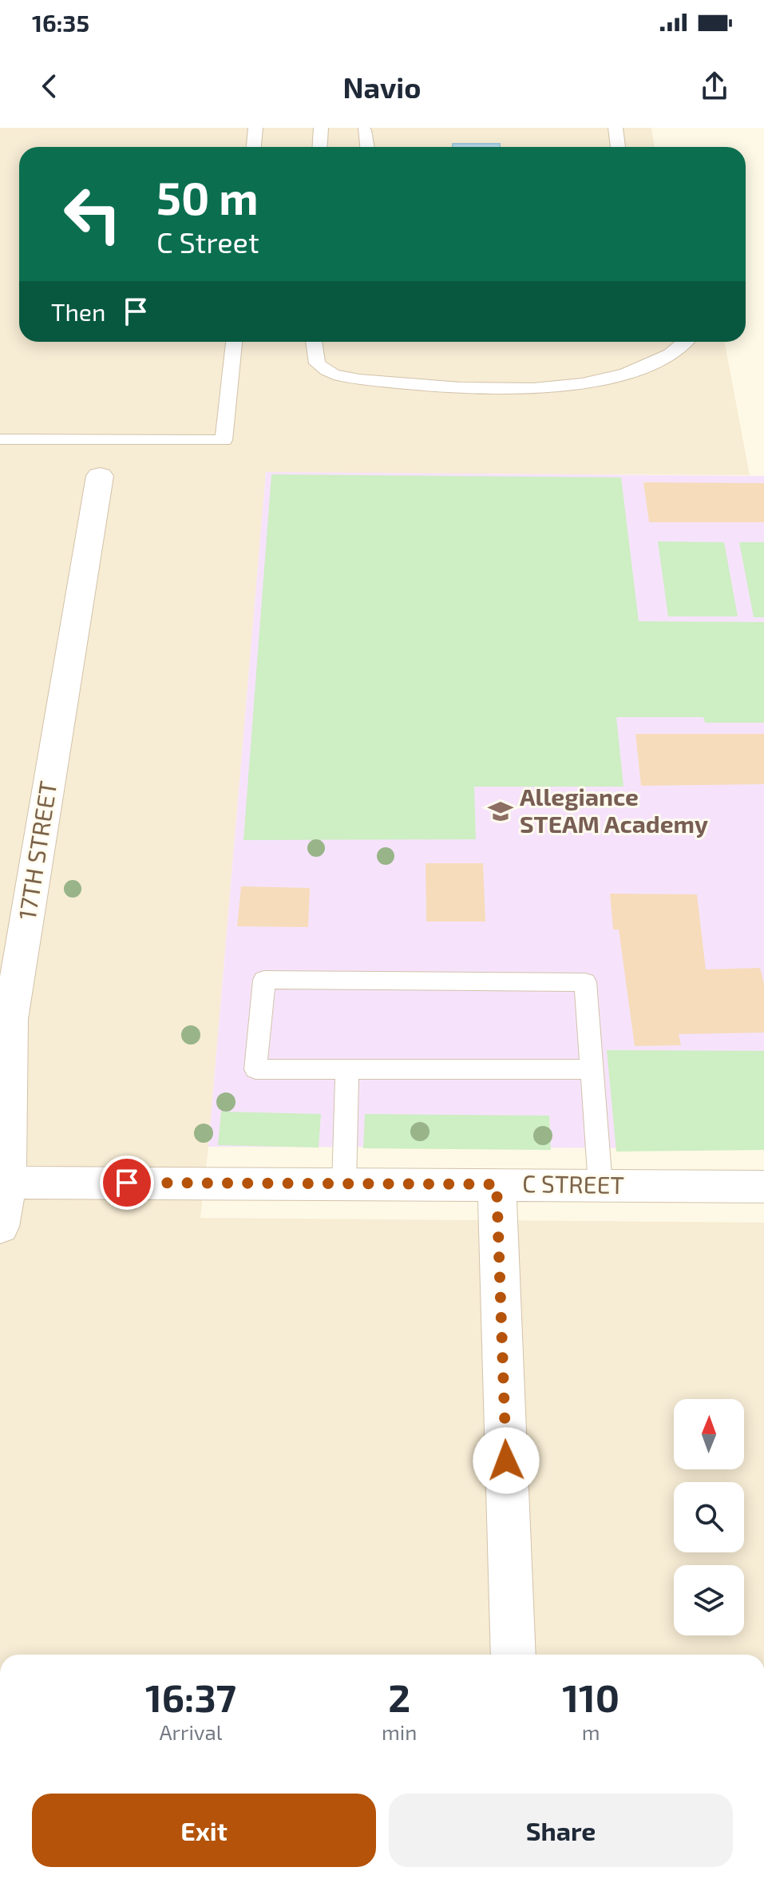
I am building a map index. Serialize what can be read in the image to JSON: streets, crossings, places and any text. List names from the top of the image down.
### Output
{
  "streets": {
    "street": ["17TH STREET", "C STREET"]
  },
  "crossings": [
    ["17TH STREET", "C STREET"]
  ],
  "places": {
    "school or university": ["Allegiance STEAM Academy"]
  },
  "north": "top",
  "page": {
    "status": "16:35",
    "header": "Navio",
    "turn": ["50 m", "C Street"],
    "then": "Then",
    "eta": [
      "16:37",
      "Arrival",
      "2",
      "min",
      "110",
      "m"
    ],
    "buttons": ["Exit", "Share"]
  }
}
